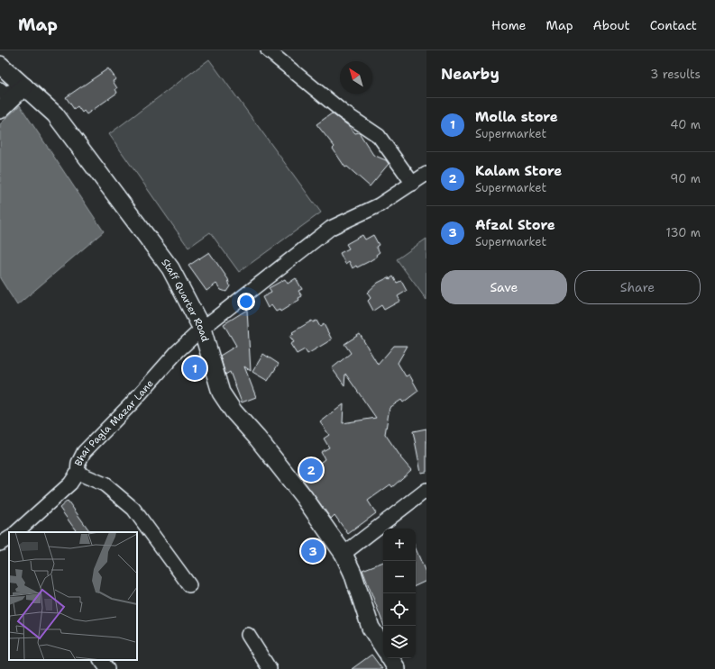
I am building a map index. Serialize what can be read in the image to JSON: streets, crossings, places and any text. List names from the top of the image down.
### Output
{
  "streets": {
    "street": ["Staff Quarter Road", "Bhai Pagla Mazar Lane"]
  },
  "crossings": [
    ["Staff Quarter Road", "Bhai Pagla Mazar Lane"]
  ],
  "north": "top left",
  "page": {
    "header": "Map",
    "nav": [
      "Home",
      "Map",
      "About",
      "Contact"
    ],
    "heading": ["Nearby", "3 results"],
    "list": [
      {
        "mark": "1",
        "name": "Molla store",
        "note": "Supermarket",
        "value": "40 m"
      },
      {
        "mark": "2",
        "name": "Kalam Store",
        "note": "Supermarket",
        "value": "90 m"
      },
      {
        "mark": "3",
        "name": "Afzal Store",
        "note": "Supermarket",
        "value": "130 m"
      }
    ],
    "buttons": ["Save", "Share"],
    "pins": ["1", "2", "3"],
    "map_buttons": ["+", "−"]
  }
}
